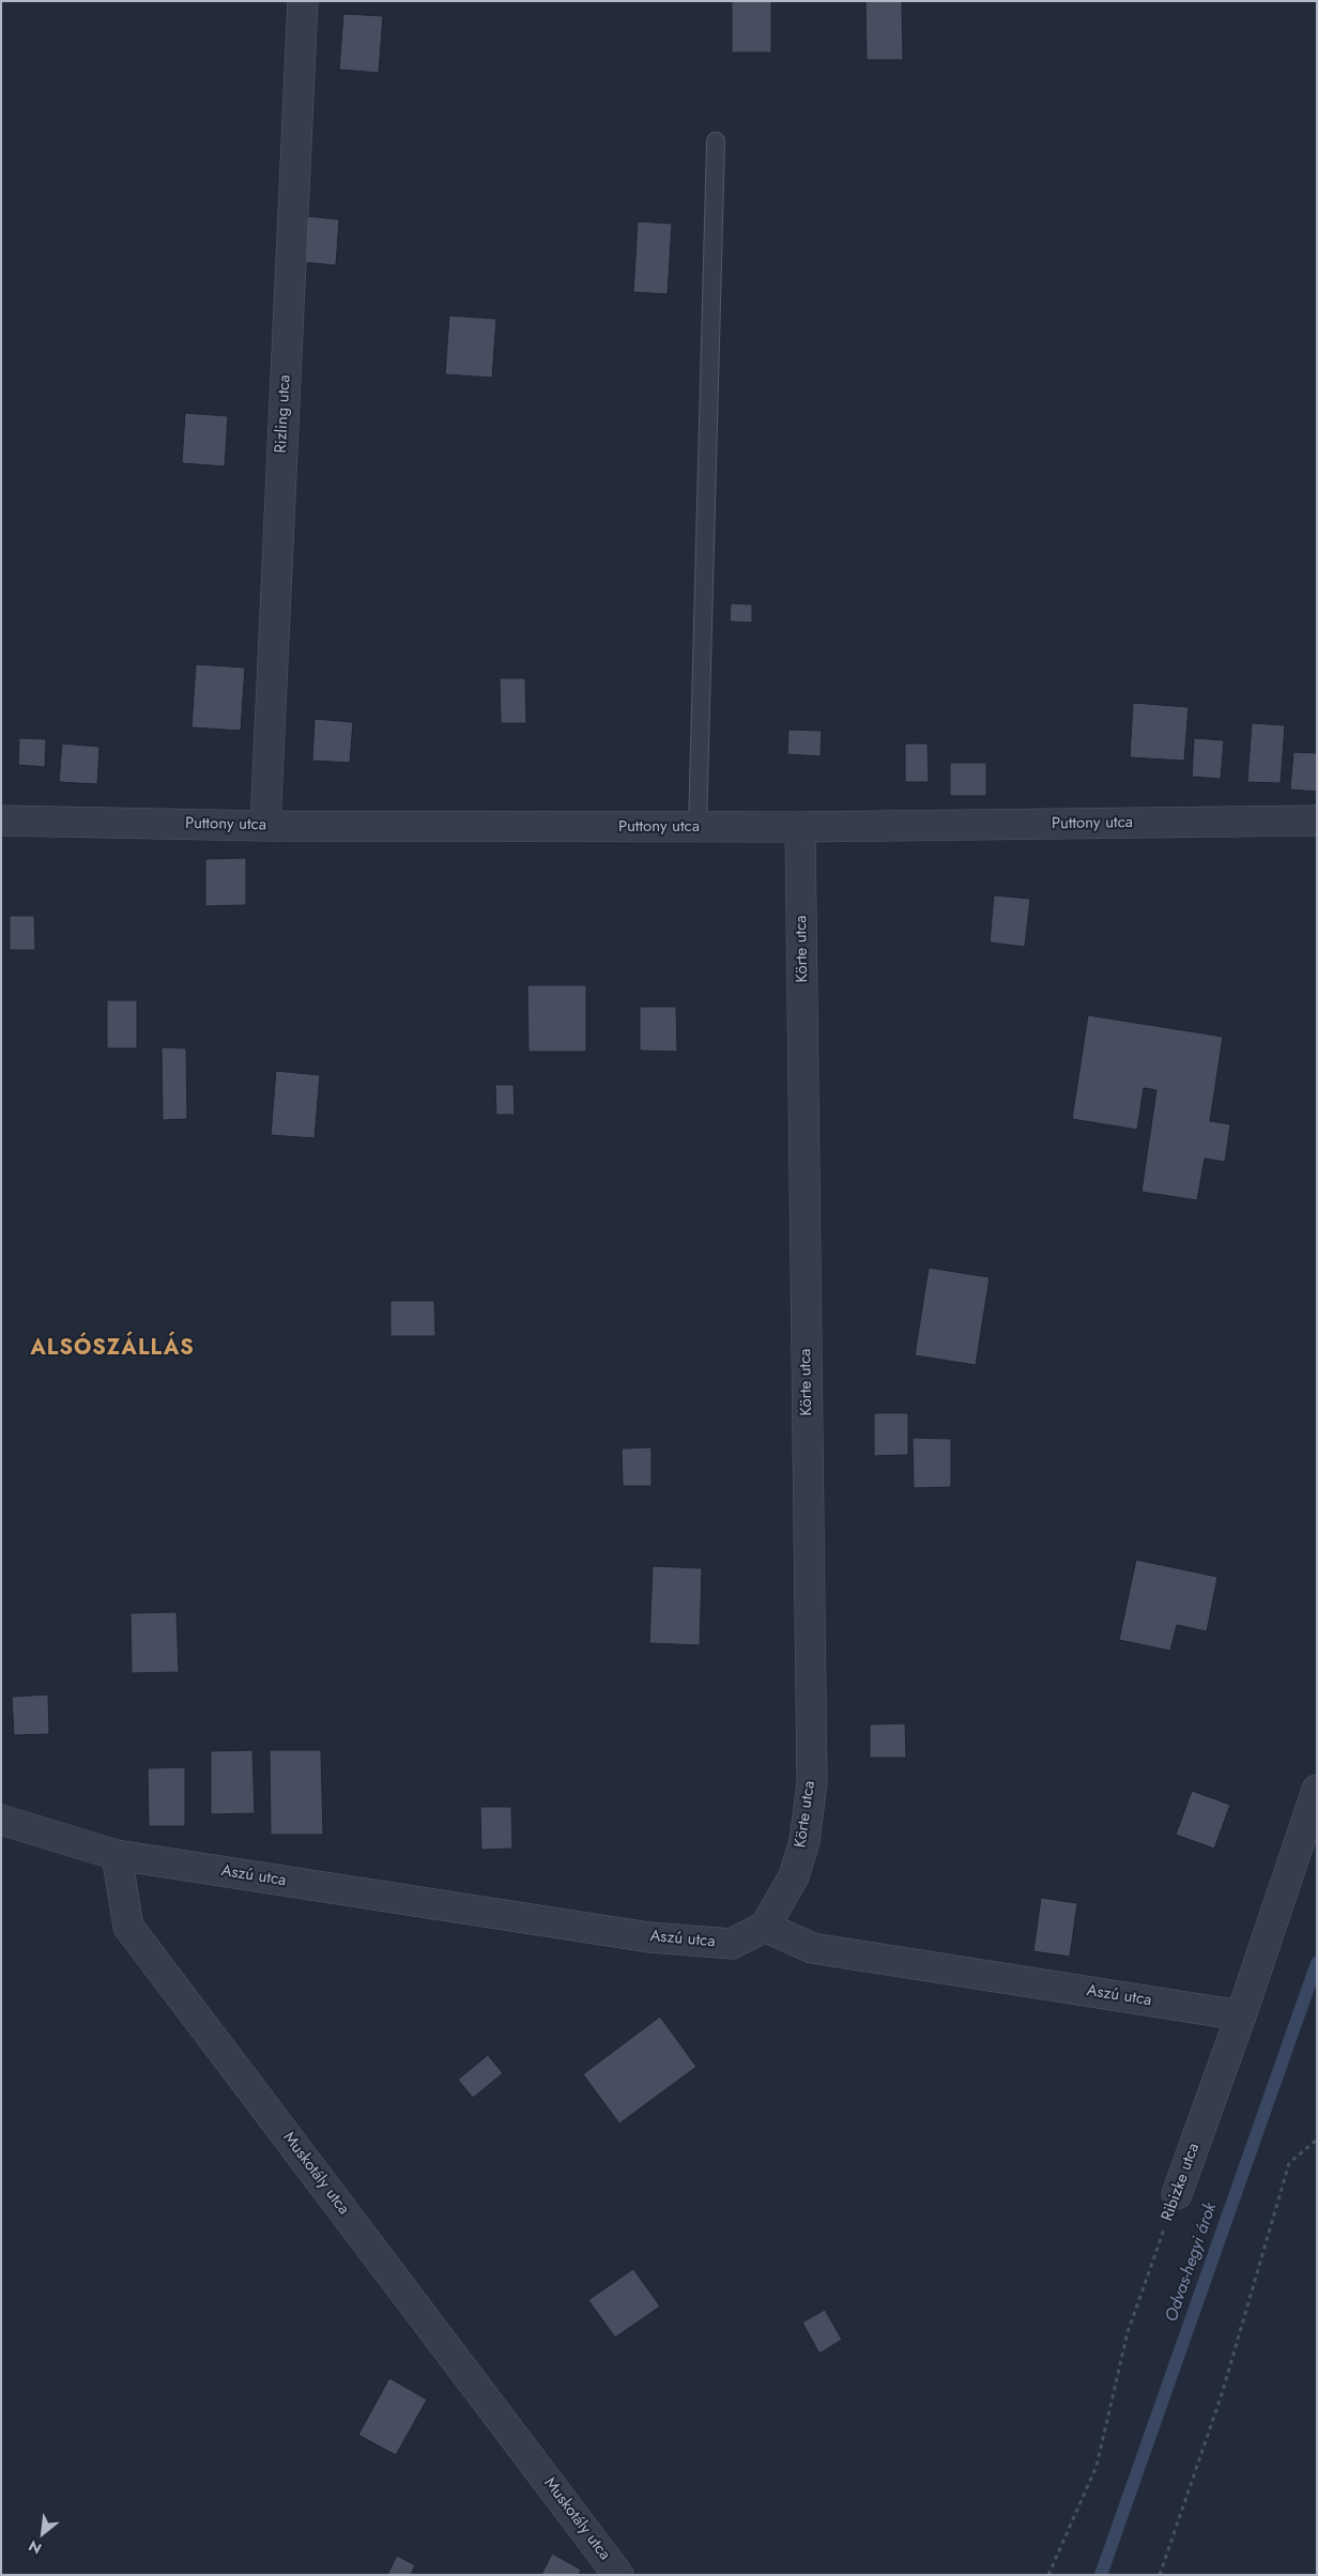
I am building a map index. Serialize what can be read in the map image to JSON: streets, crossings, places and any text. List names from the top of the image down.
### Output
{
  "streets": {
    "street": [
      "Rizling utca",
      "Puttony utca",
      "Körte utca",
      "Aszú utca",
      "Muskotály utca",
      "Ribizke utca"
    ]
  },
  "crossings": [
    ["Rizling utca", "Puttony utca"],
    ["Puttony utca", "Körte utca"],
    ["Körte utca", "Aszú utca"],
    ["Aszú utca", "Muskotály utca"],
    ["Aszú utca", "Ribizke utca"]
  ],
  "districts": ["ALSÓSZÁLLÁS"],
  "water": ["Odvas-hegyi árok"],
  "north": "bottom left"
}
